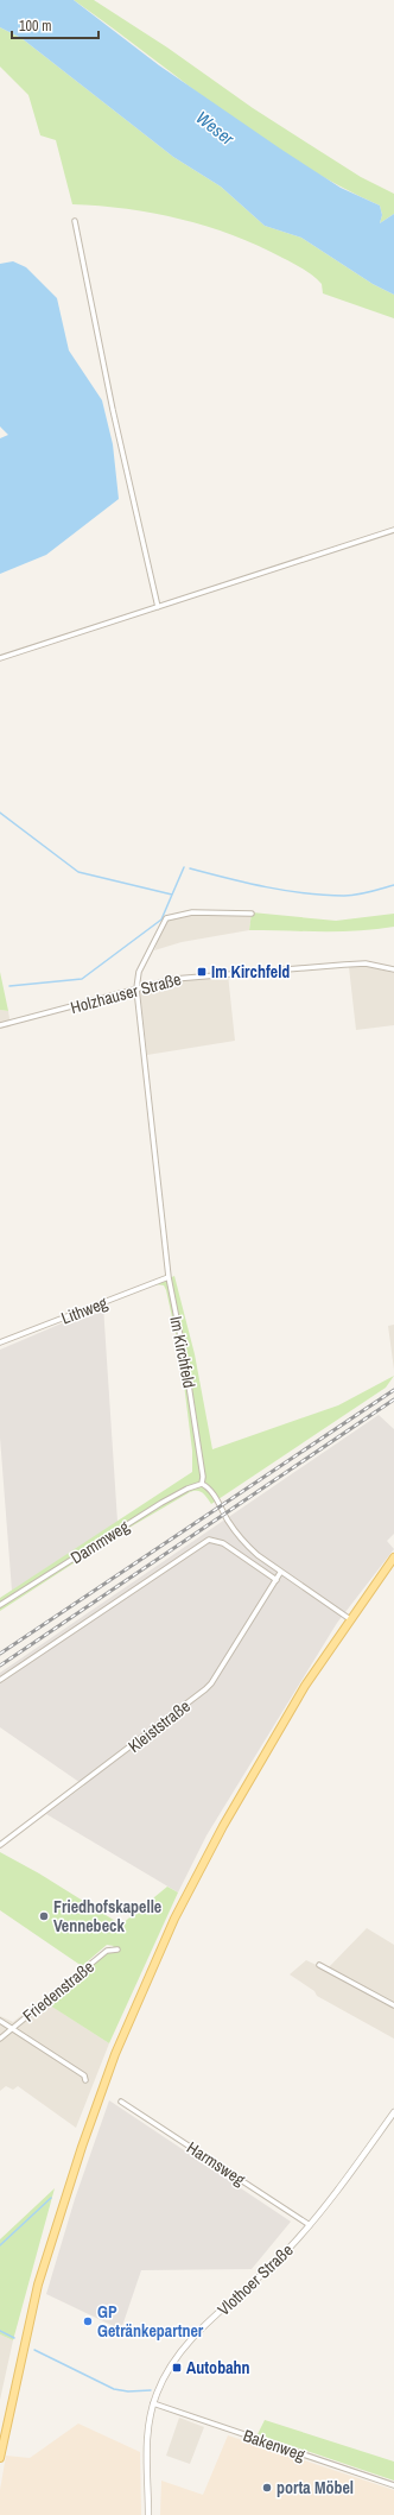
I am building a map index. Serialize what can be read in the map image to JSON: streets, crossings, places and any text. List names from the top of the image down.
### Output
{
  "streets": {
    "street": [
      "Holzhauser Straße",
      "Lithweg",
      "Im Kirchfeld",
      "Dammweg",
      "Kleiststraße",
      "Friedenstraße",
      "Harmsweg",
      "Vlothoer Straße",
      "Bakenweg"
    ]
  },
  "crossings": [
    ["Holzhauser Straße", "Im Kirchfeld"],
    ["Lithweg", "Im Kirchfeld"],
    ["Im Kirchfeld", "Dammweg"],
    ["Harmsweg", "Vlothoer Straße"],
    ["Vlothoer Straße", "Bakenweg"]
  ],
  "water": ["Weser"],
  "places": {
    "transit": ["Im Kirchfeld", "Autobahn"],
    "other": ["Friedhofskapelle Vennebeck", "GP Getränkepartner", "porta Möbel"]
  },
  "scale_bar": "100 m"
}
